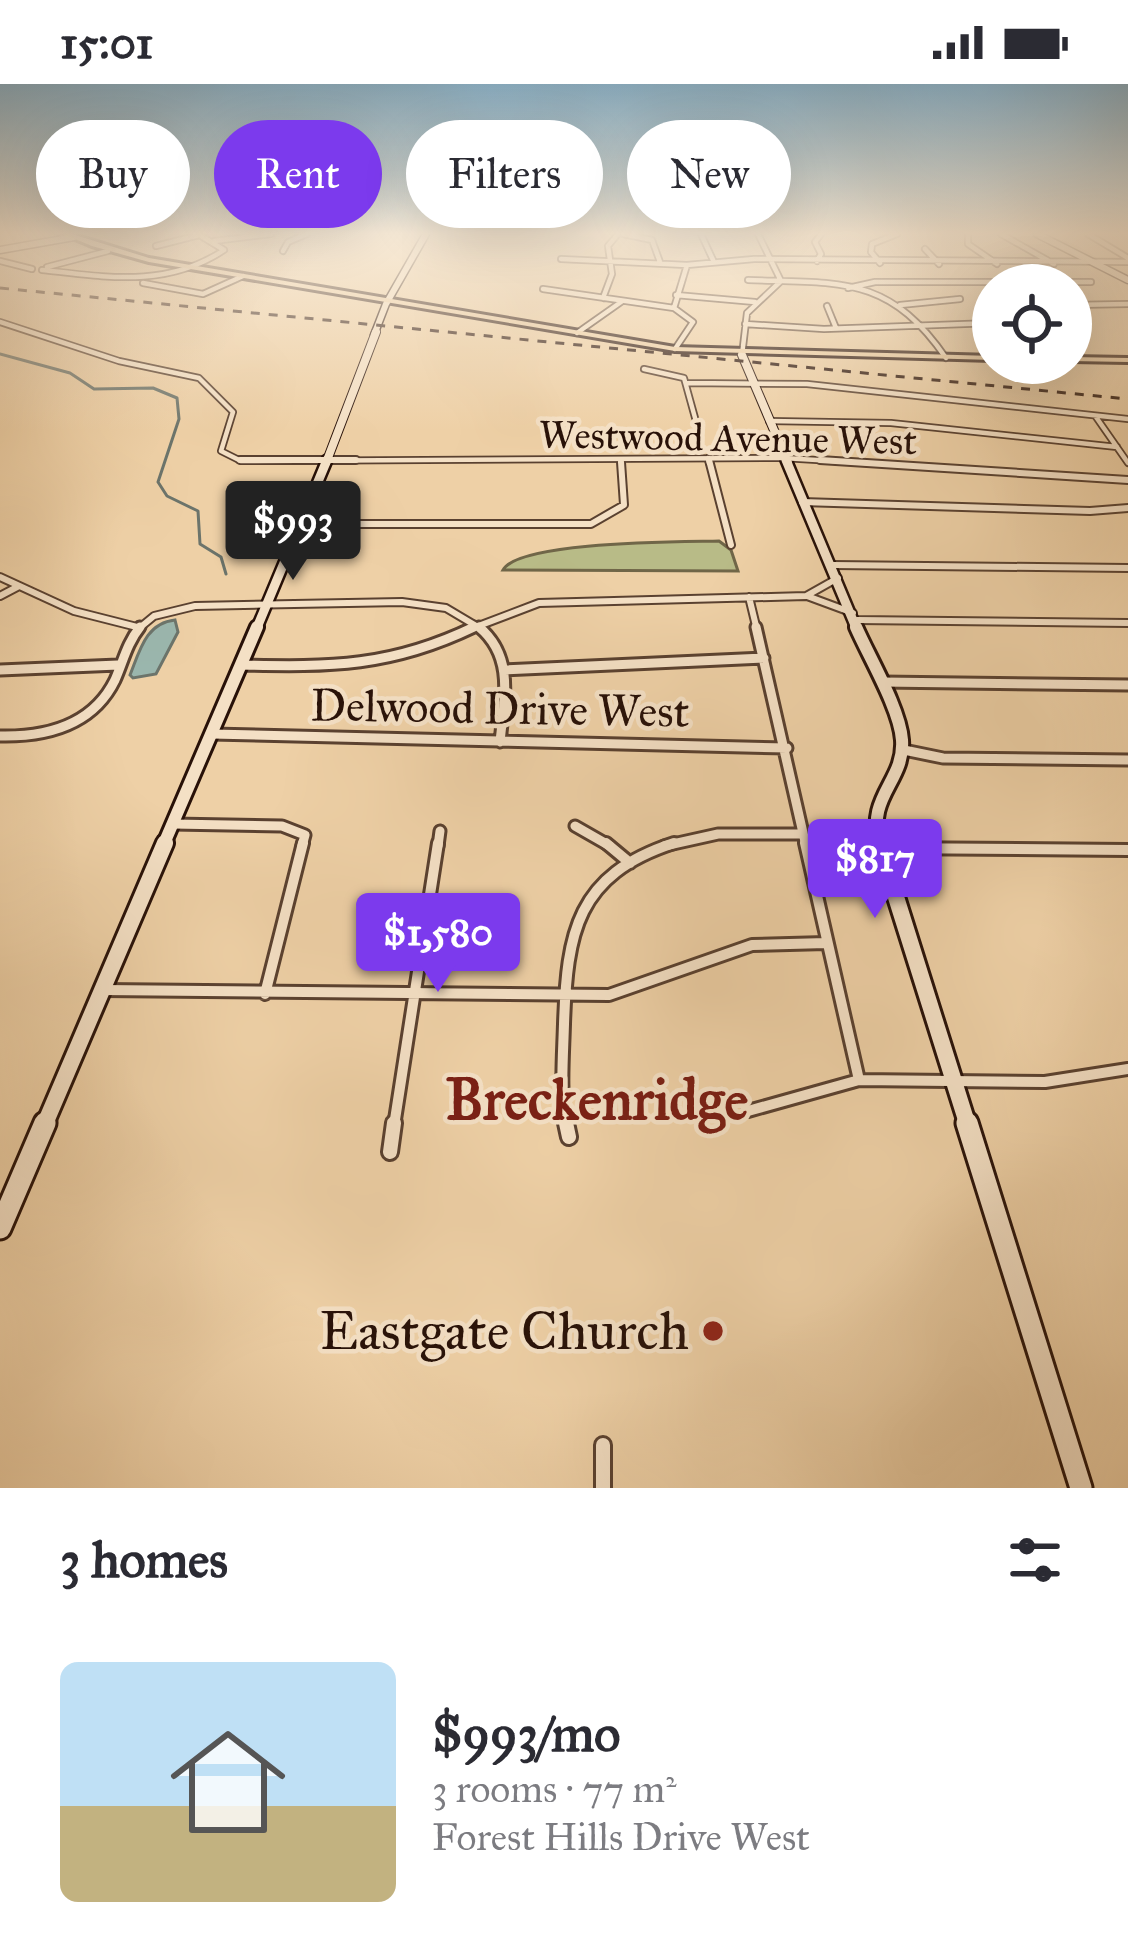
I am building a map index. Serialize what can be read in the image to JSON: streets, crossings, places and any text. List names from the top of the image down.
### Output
{
  "streets": {
    "street": ["Westwood Avenue West", "Delwood Drive West"]
  },
  "districts": ["Breckenridge"],
  "places": ["Eastgate Church"],
  "page": {
    "status": "15:01",
    "chip": [
      "Buy",
      "Rent",
      "Filters",
      "New"
    ],
    "price": ["$993", "$817", "$1,580"],
    "heading": "3 homes",
    "list": [
      {
        "name": "$993/mo",
        "note": "3 rooms · 77 m² · Forest Hills Drive West"
      }
    ]
  }
}
